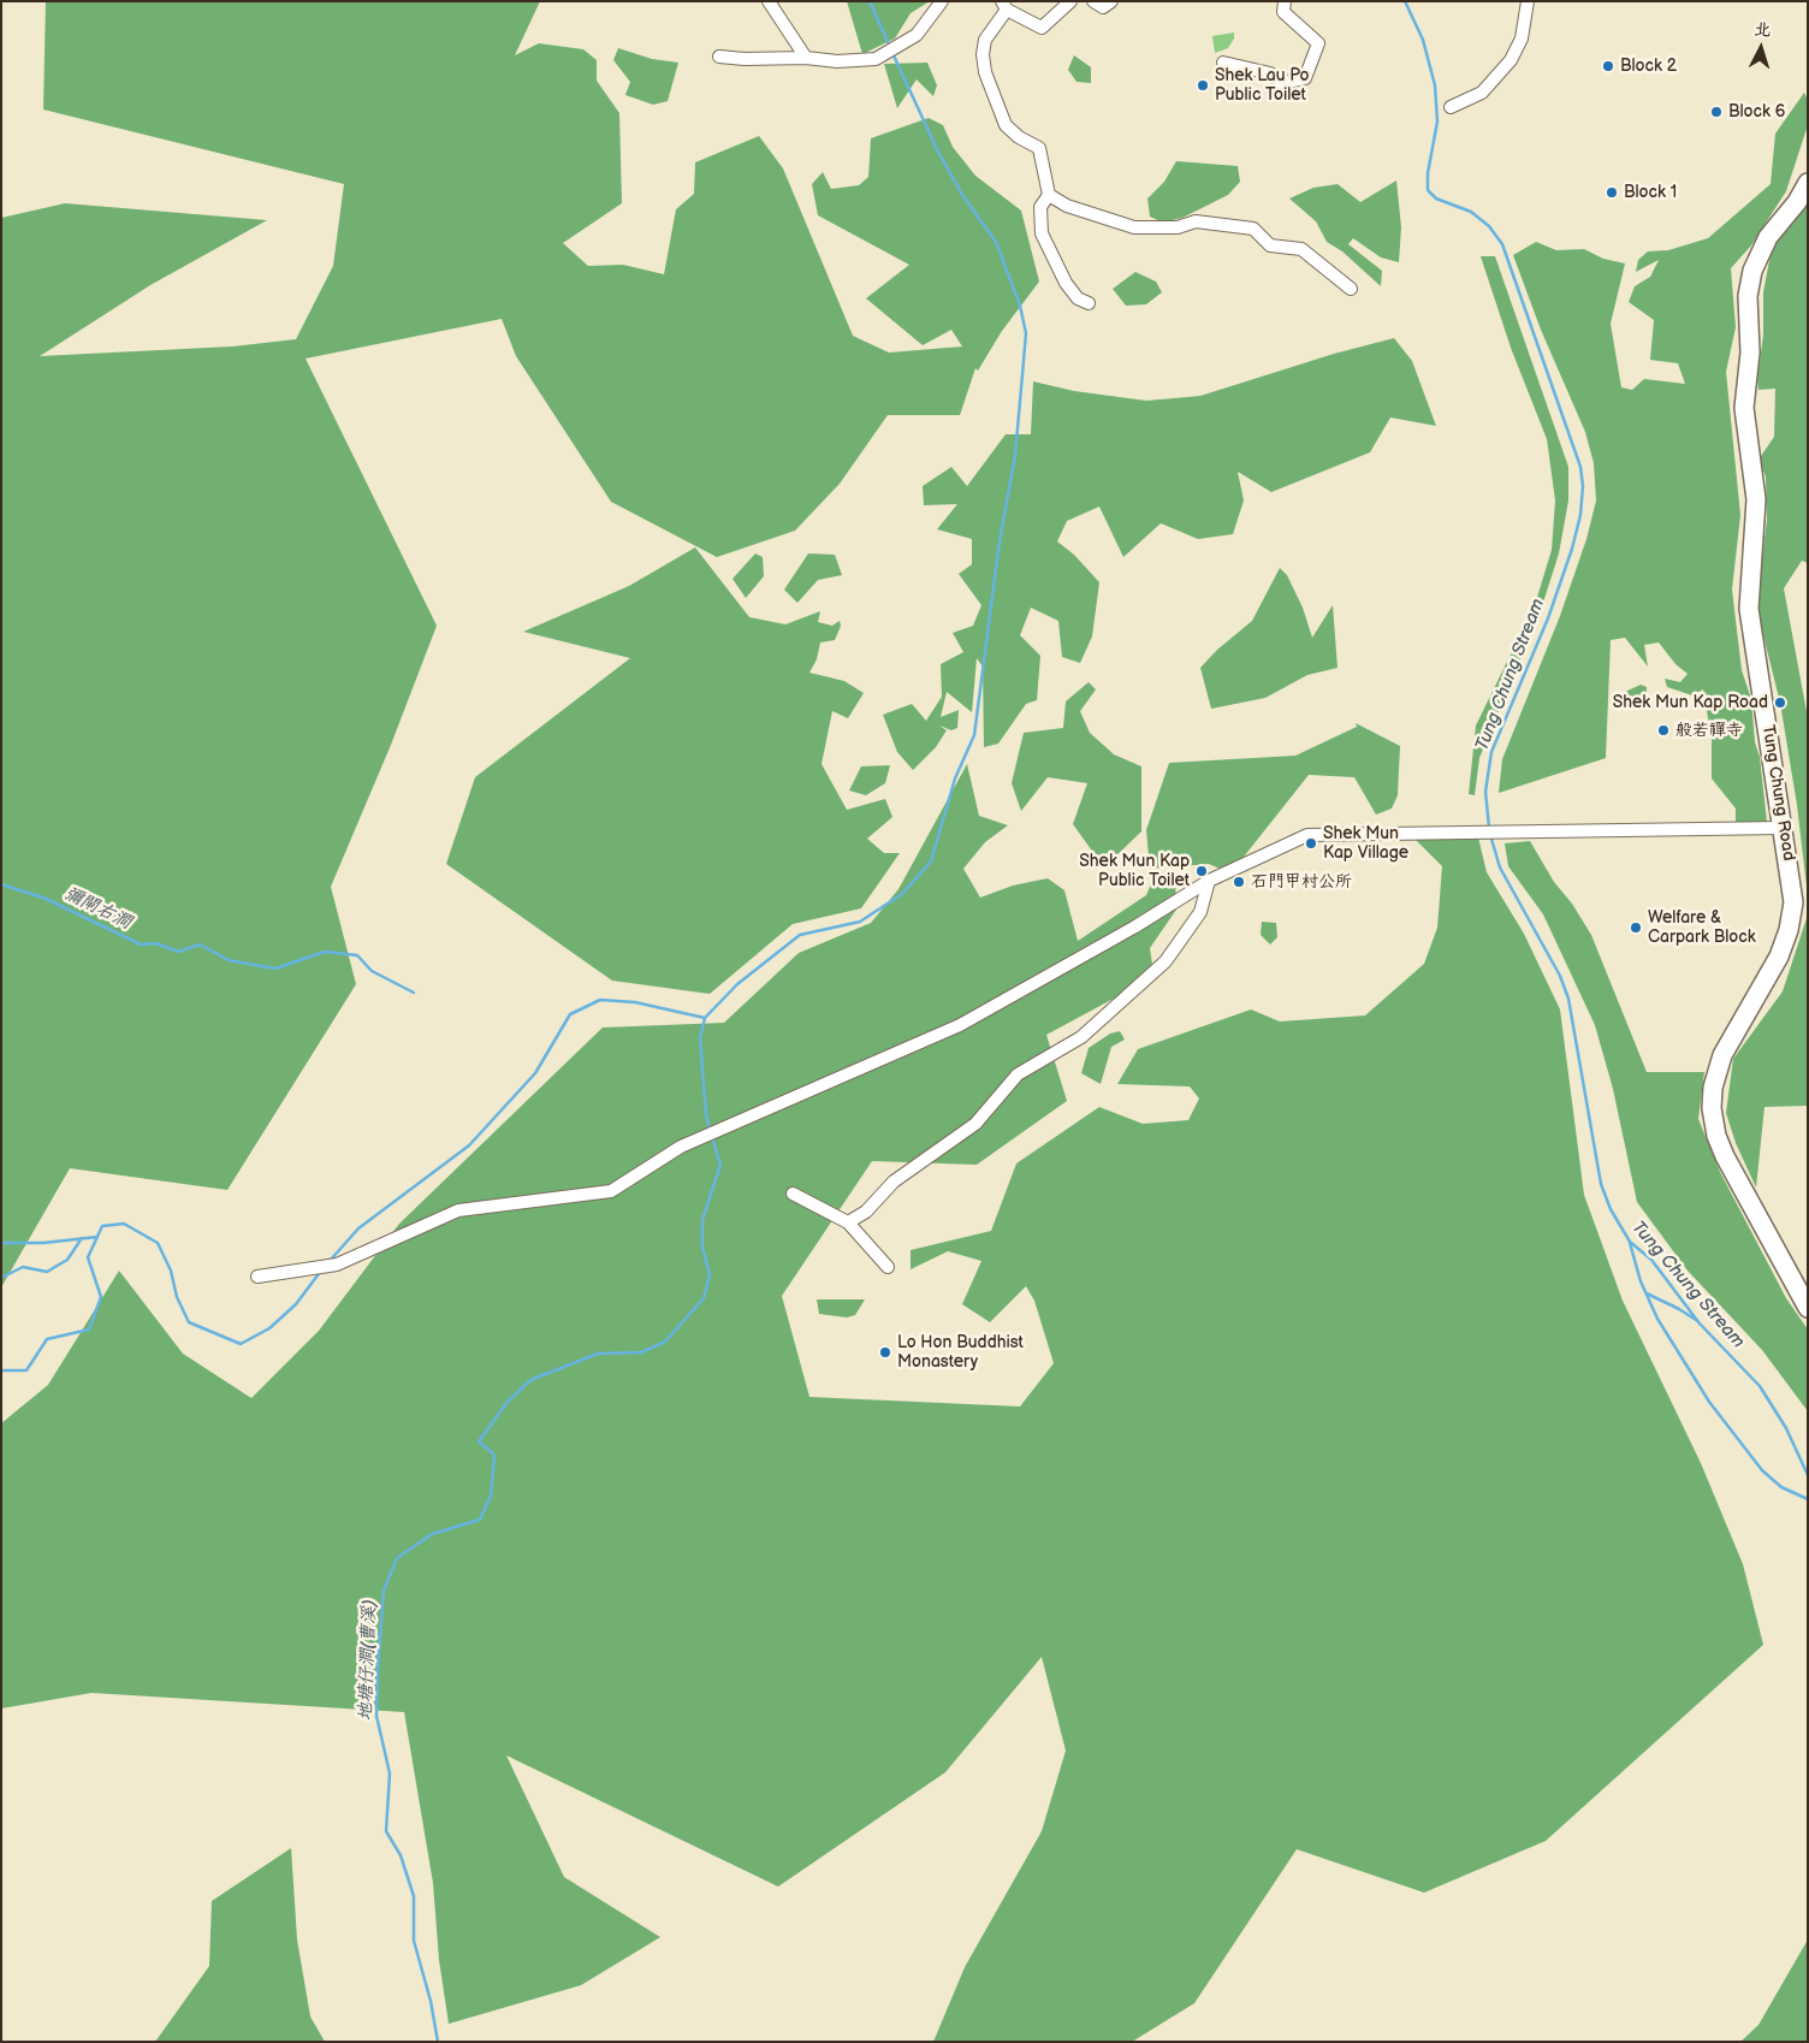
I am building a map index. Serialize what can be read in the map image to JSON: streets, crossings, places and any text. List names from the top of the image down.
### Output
{
  "streets": {
    "main road": ["Tung Chung Road"]
  },
  "water": ["Tung Chung Stream", "彌閘右澗", "地塘仔澗(曹溪)"],
  "places": [
    "Block 2",
    "Shek Lau Po Public Toilet",
    "Block 6",
    "Block 1",
    "Shek Mun Kap Road",
    "般若禪寺",
    "Shek Mun Kap Village",
    "Shek Mun Kap Public Toilet",
    "石門甲村公所",
    "Welfare & Carpark Block",
    "Lo Hon Buddhist Monastery"
  ],
  "north": "top"
}
